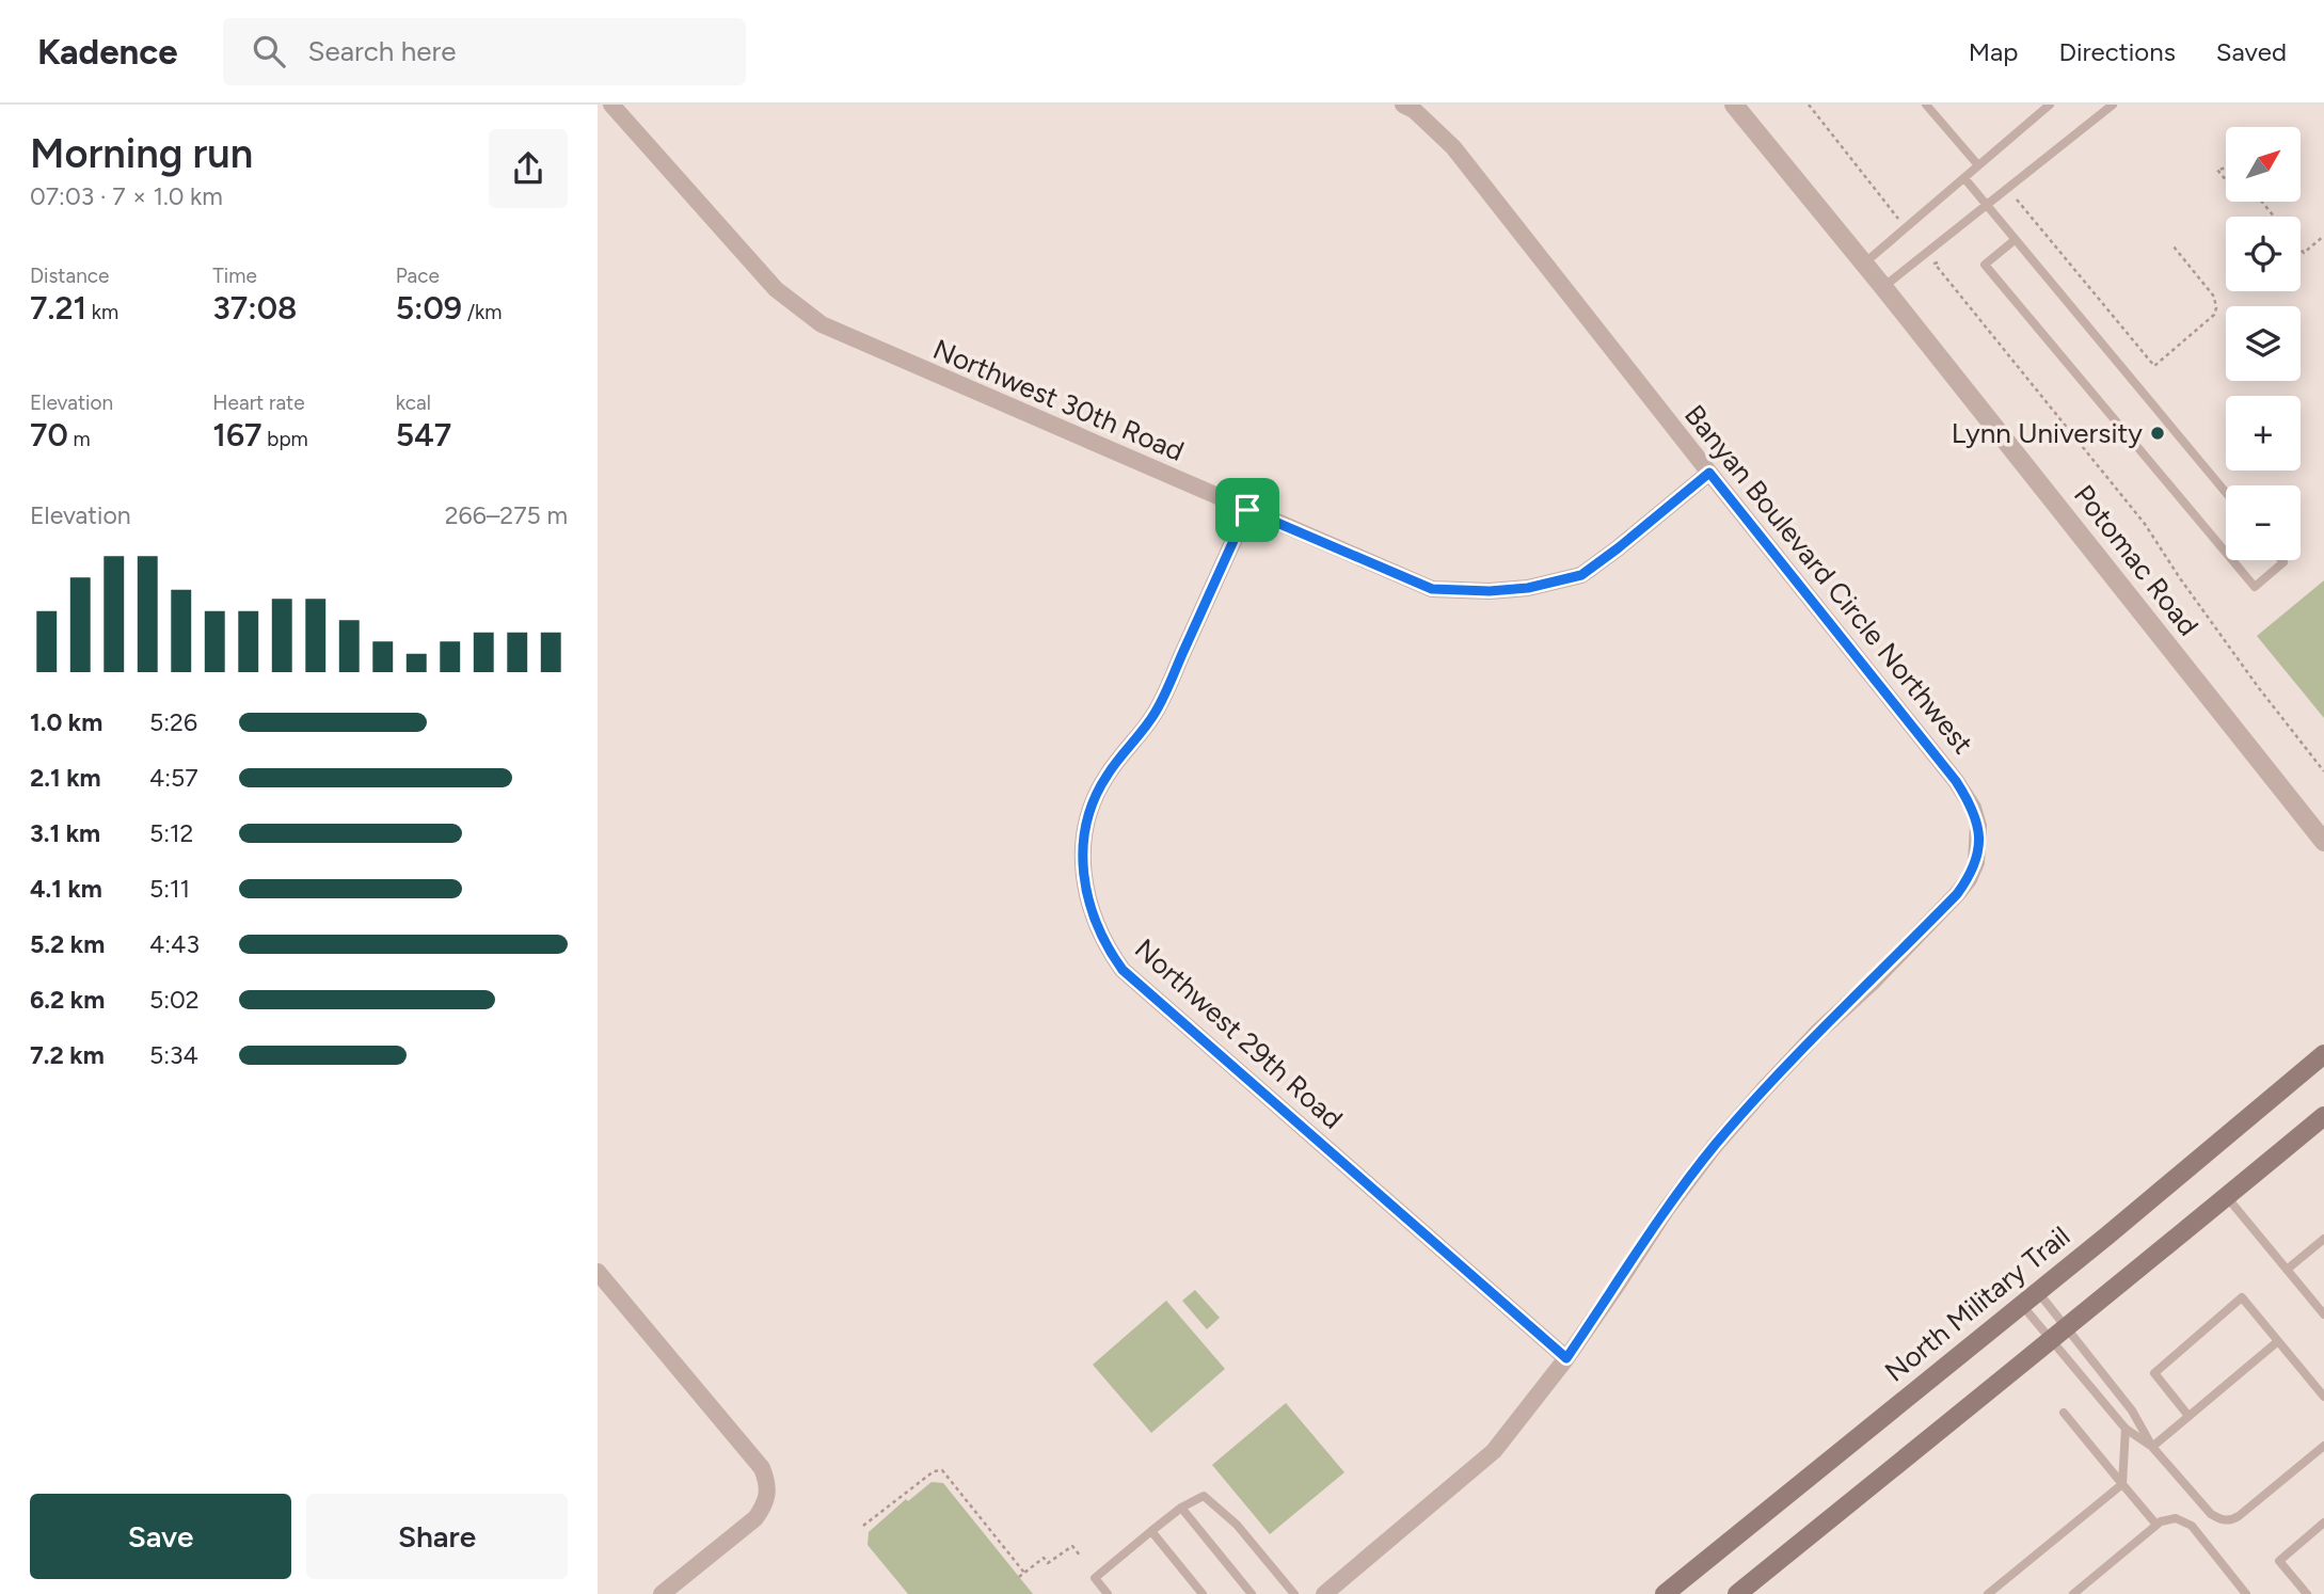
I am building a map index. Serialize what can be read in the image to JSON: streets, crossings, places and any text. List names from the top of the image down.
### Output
{
  "streets": {
    "main road": ["North Military Trail"],
    "street": [
      "Northwest 30th Road",
      "Potomac Road",
      "Banyan Boulevard Circle Northwest",
      "Northwest 29th Road"
    ]
  },
  "crossings": [
    ["Northwest 30th Road", "Banyan Boulevard Circle Northwest"],
    ["Northwest 30th Road", "Northwest 29th Road"],
    ["Banyan Boulevard Circle Northwest", "Northwest 29th Road"]
  ],
  "places": ["Lynn University"],
  "north": "top right",
  "page": {
    "header": "Kadence",
    "search": "Search here",
    "nav": ["Map", "Directions", "Saved"],
    "heading": ["Morning run", "07:03 · 7 × 1.0 km"],
    "map_buttons": ["+", "−"],
    "stats": [
      ["Distance", "7.21 km"],
      ["Time", "37:08"],
      ["Pace", "5:09 /km"],
      ["Elevation", "70 m"],
      ["Heart rate", "167 bpm"],
      ["kcal", "547"]
    ],
    "chart": ["Elevation", "266–275 m"],
    "list": [
      {
        "name": "1.0 km",
        "note": "5:26"
      },
      {
        "name": "2.1 km",
        "note": "4:57"
      },
      {
        "name": "3.1 km",
        "note": "5:12"
      },
      {
        "name": "4.1 km",
        "note": "5:11"
      },
      {
        "name": "5.2 km",
        "note": "4:43"
      },
      {
        "name": "6.2 km",
        "note": "5:02"
      },
      {
        "name": "7.2 km",
        "note": "5:34"
      }
    ],
    "buttons": ["Save", "Share"]
  }
}
